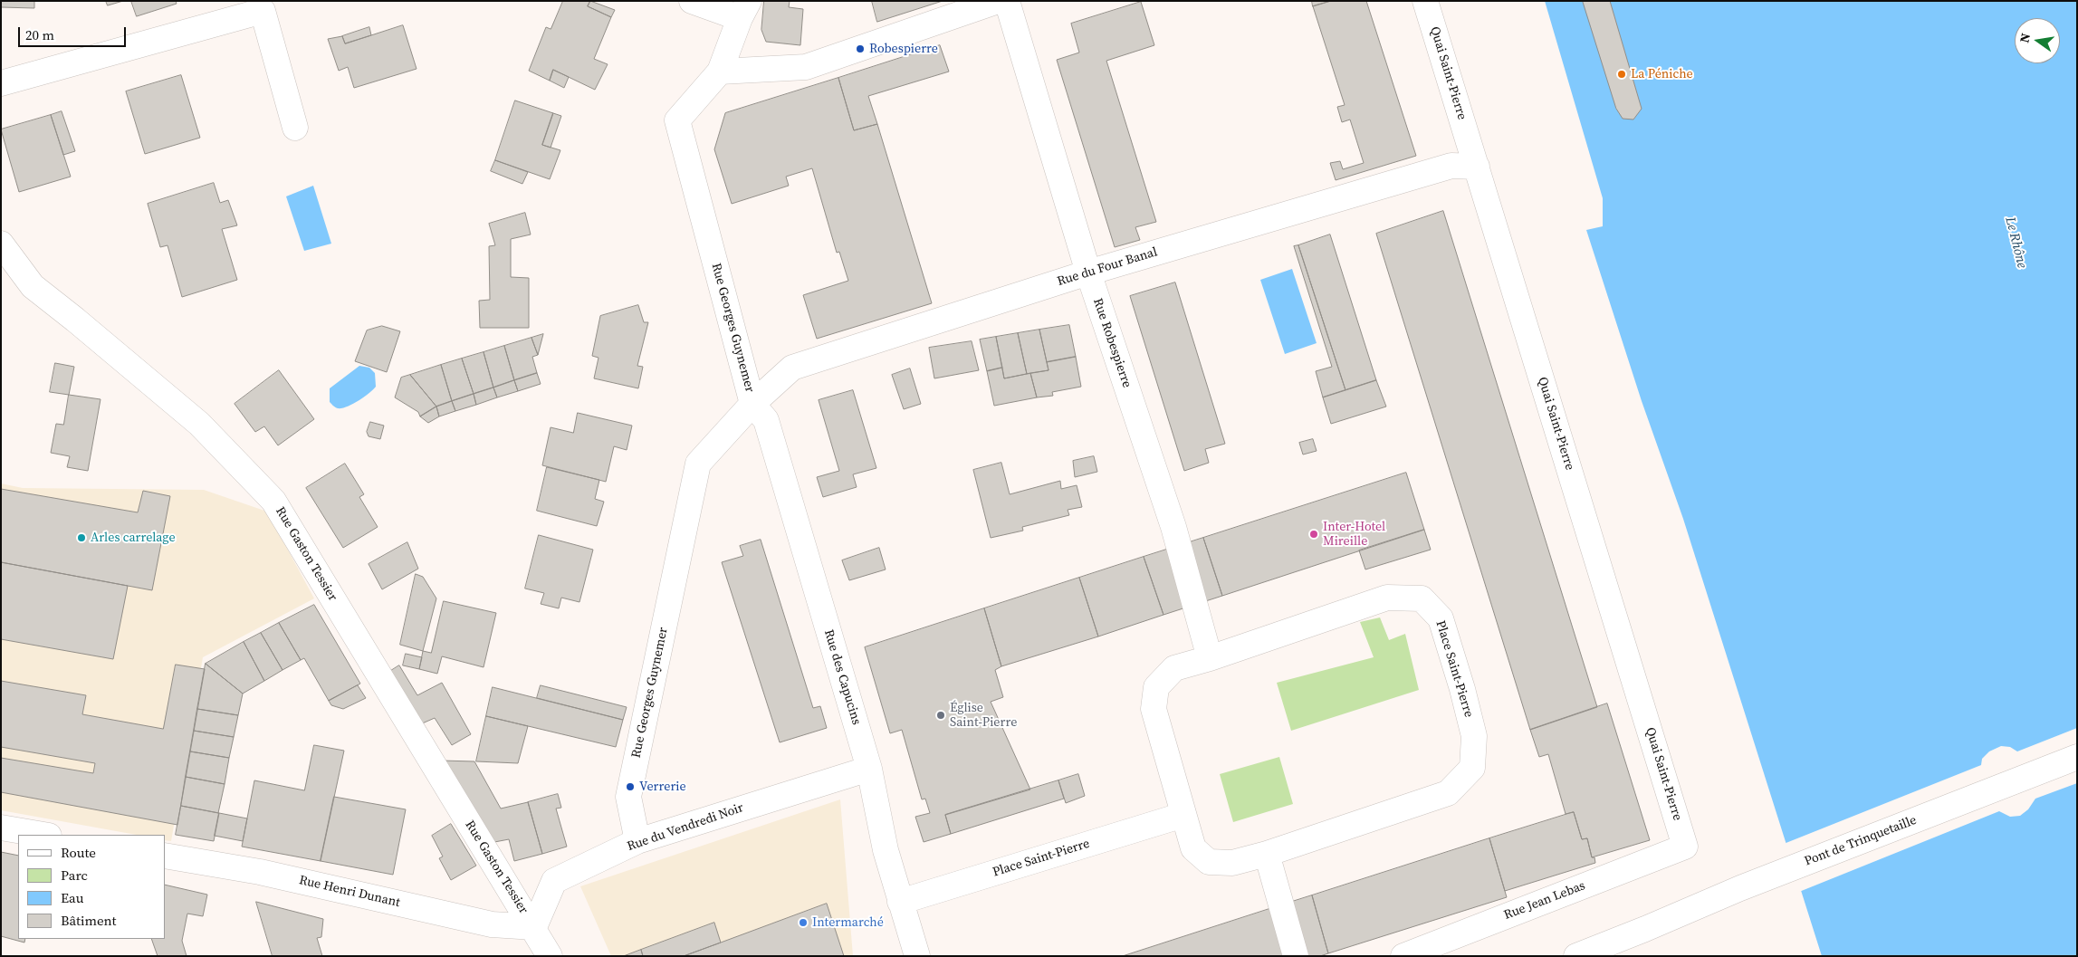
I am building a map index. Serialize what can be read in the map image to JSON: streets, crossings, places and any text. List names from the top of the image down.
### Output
{
  "streets": {
    "street": [
      "Quai Saint-Pierre",
      "Rue du Four Banal",
      "Rue Georges Guynemer",
      "Rue Robespierre",
      "Rue Gaston Tessier",
      "Place Saint-Pierre",
      "Rue des Capucins",
      "Rue du Vendredi Noir",
      "Pont de Trinquetaille",
      "Rue Henri Dunant",
      "Rue Jean Lebas"
    ]
  },
  "crossings": [
    ["Quai Saint-Pierre", "Rue du Four Banal"],
    ["Quai Saint-Pierre", "Rue Jean Lebas"],
    ["Rue du Four Banal", "Rue Georges Guynemer"],
    ["Rue du Four Banal", "Rue Robespierre"],
    ["Rue du Four Banal", "Rue des Capucins"],
    ["Rue Georges Guynemer", "Rue des Capucins"],
    ["Rue Georges Guynemer", "Rue du Vendredi Noir"],
    ["Rue Robespierre", "Place Saint-Pierre"],
    ["Rue Gaston Tessier", "Rue du Vendredi Noir"],
    ["Rue Gaston Tessier", "Rue Henri Dunant"],
    ["Place Saint-Pierre", "Rue des Capucins"],
    ["Rue des Capucins", "Rue du Vendredi Noir"],
    ["Rue du Vendredi Noir", "Rue Henri Dunant"]
  ],
  "water": ["Le Rhône"],
  "places": [
    "Robespierre",
    "La Péniche",
    "Inter-Hotel Mireille",
    "Arles carrelage",
    "Église Saint-Pierre",
    "Verrerie",
    "Intermarché"
  ],
  "legend": [
    "Route",
    "Parc",
    "Eau",
    "Bâtiment"
  ],
  "scale_bar": "20 m",
  "north": "left"
}
